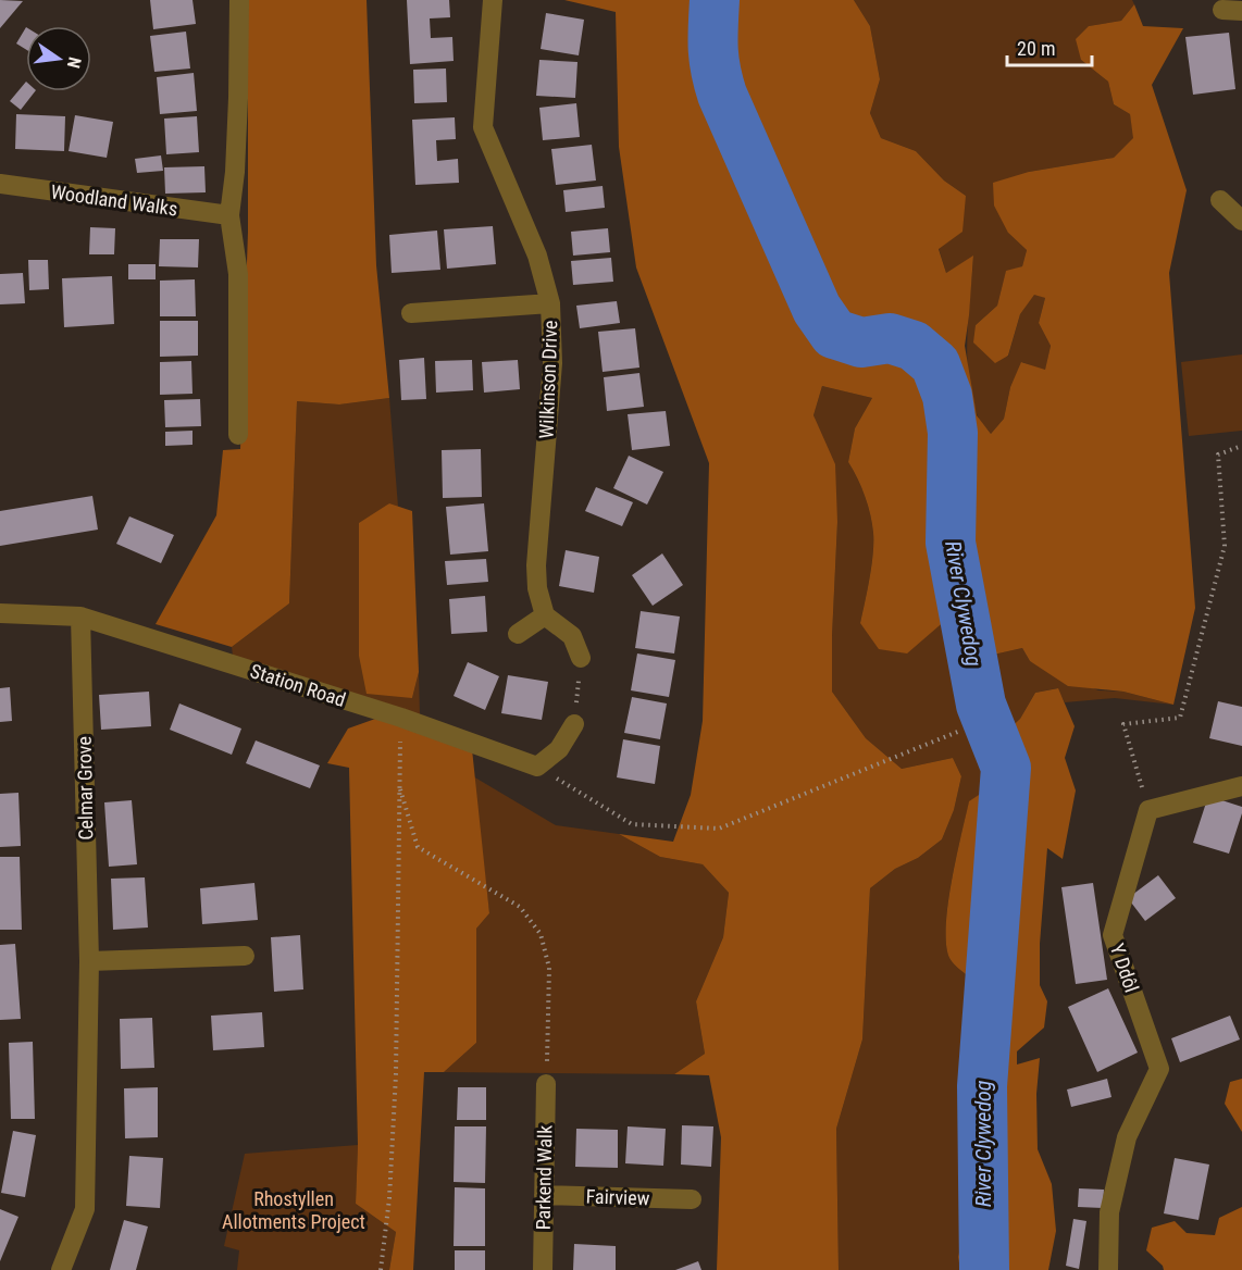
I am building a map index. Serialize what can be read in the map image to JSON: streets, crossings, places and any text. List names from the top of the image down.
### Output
{
  "streets": {
    "street": [
      "Woodland Walks",
      "Wilkinson Drive",
      "Station Road",
      "Celmar Grove",
      "Y Ddôl",
      "Parkend Walk",
      "Fairview"
    ]
  },
  "crossings": [
    ["Station Road", "Celmar Grove"],
    ["Parkend Walk", "Fairview"]
  ],
  "water": ["River Clywedog"],
  "parks": ["Rhostyllen Allotments Project"],
  "scale_bar": "20 m",
  "north": "right"
}
